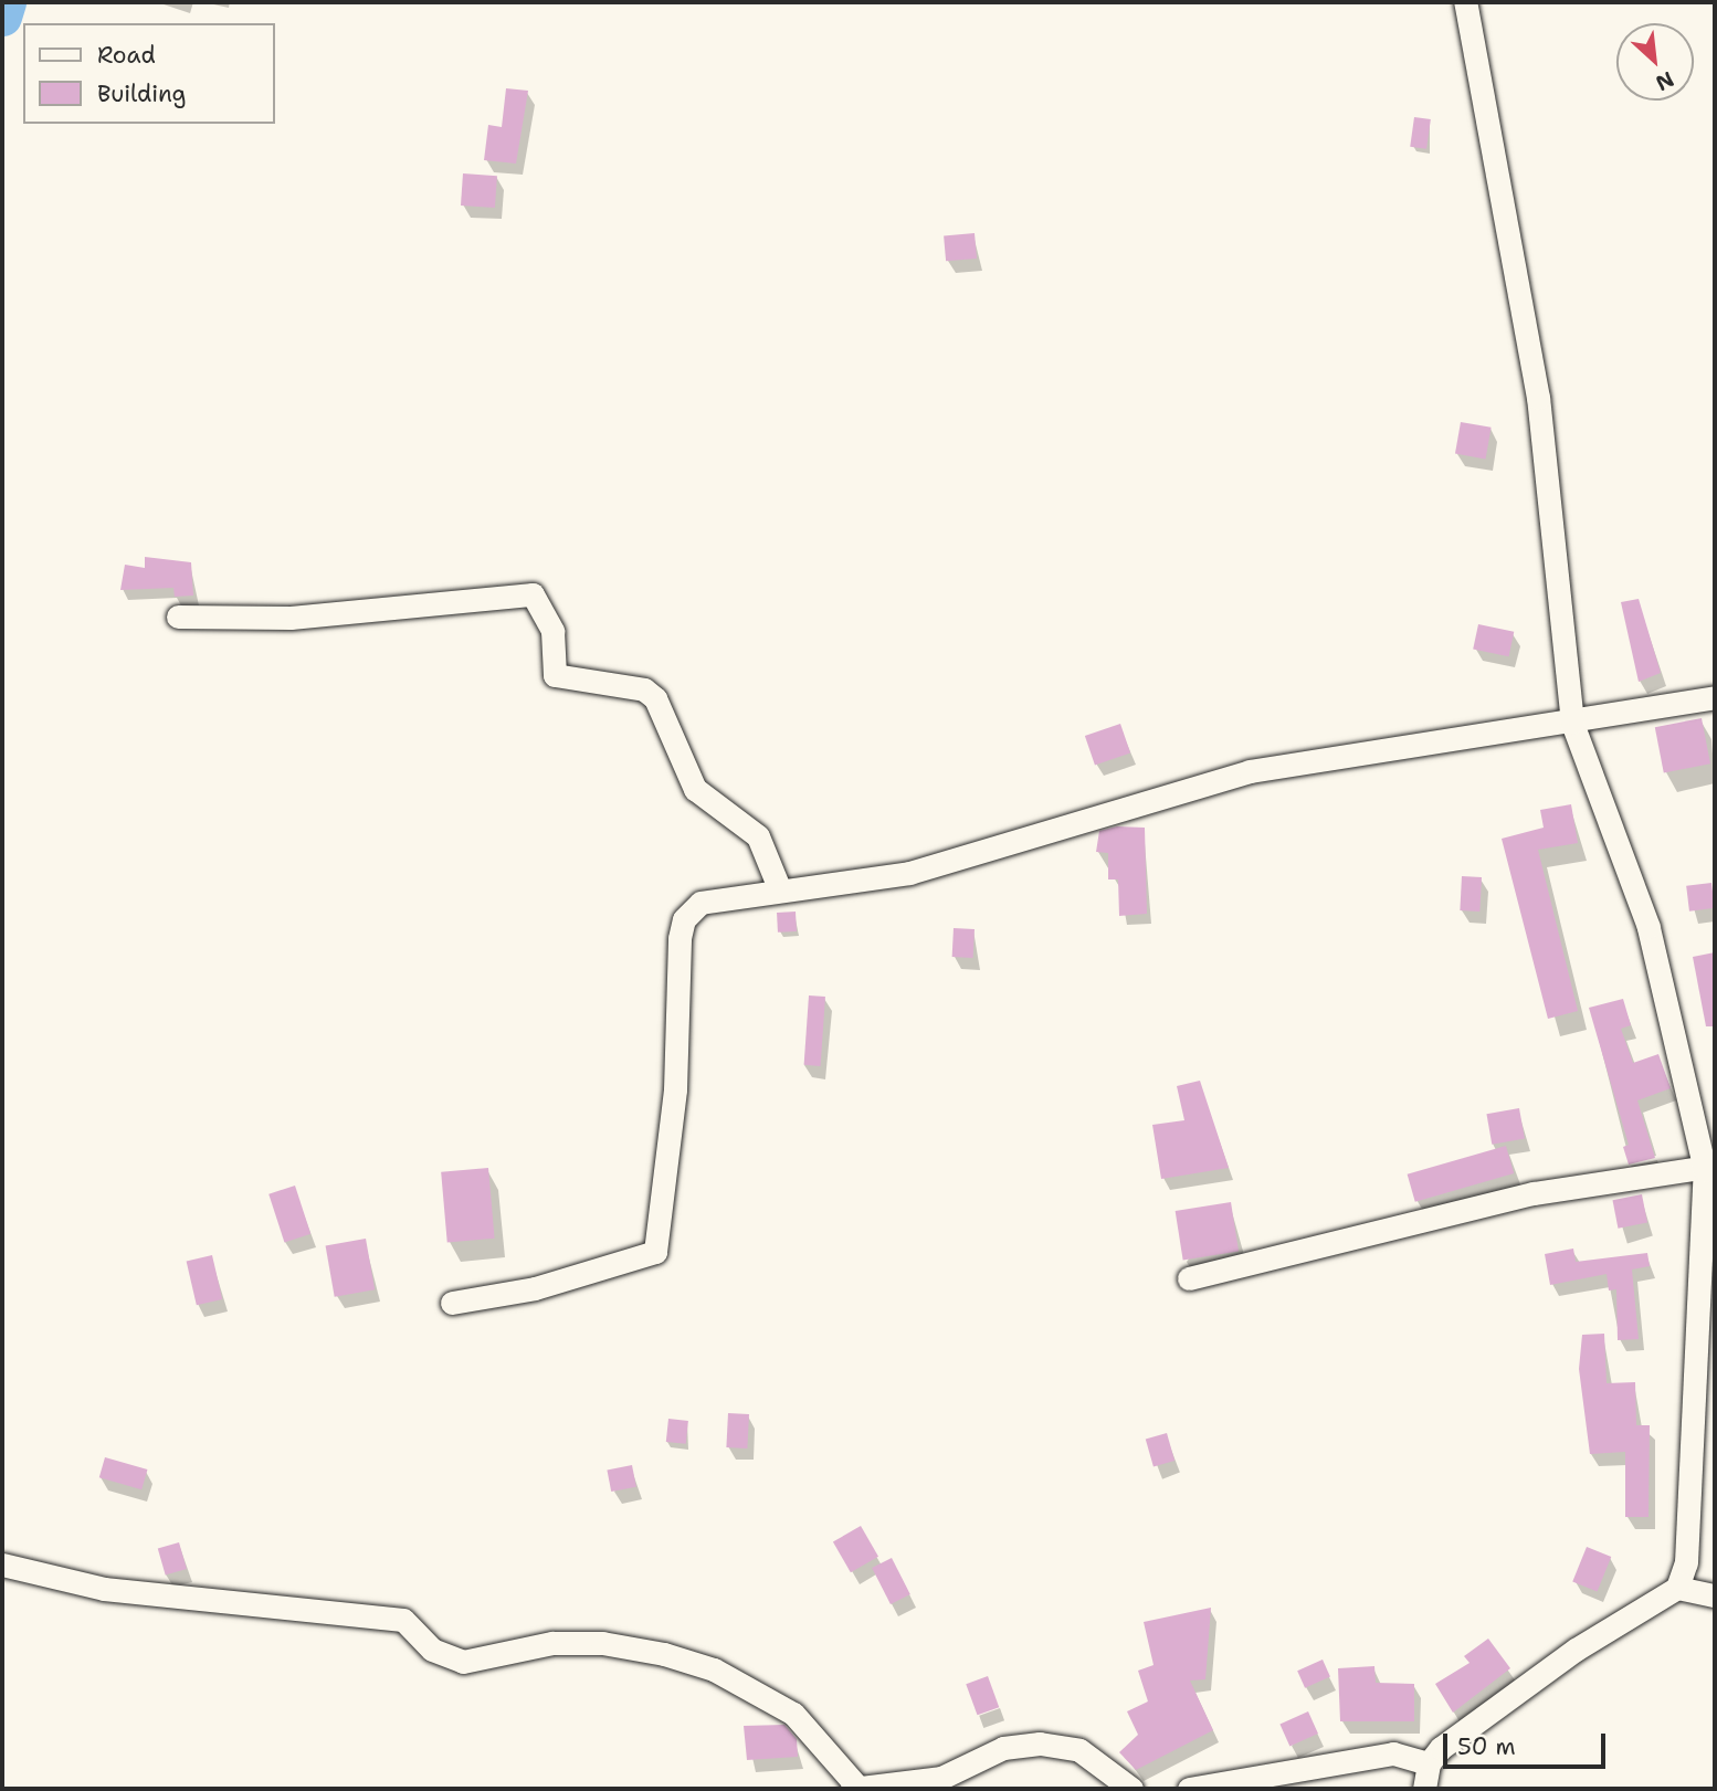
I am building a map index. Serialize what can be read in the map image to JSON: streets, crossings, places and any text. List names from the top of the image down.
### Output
{
  "legend": ["Road", "Building"],
  "scale_bar": "50 m",
  "north": "bottom right"
}
